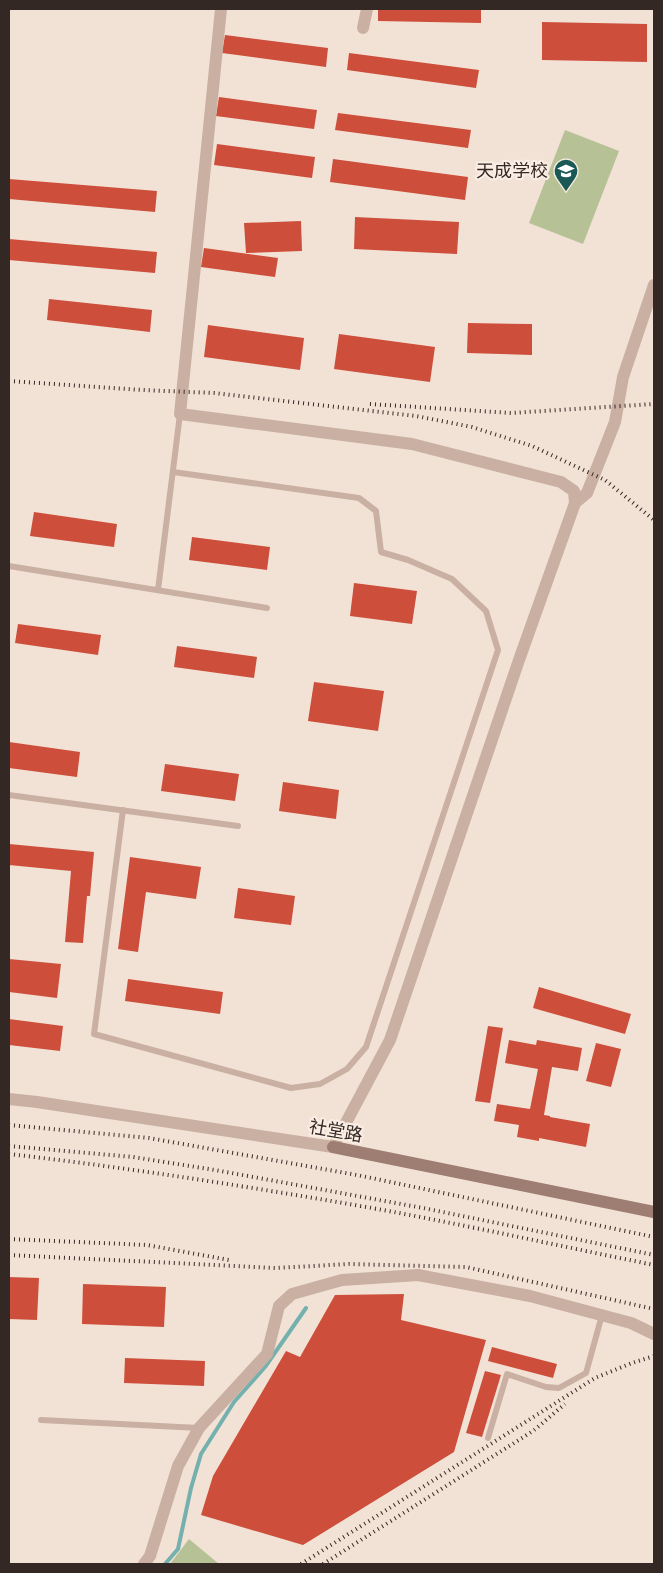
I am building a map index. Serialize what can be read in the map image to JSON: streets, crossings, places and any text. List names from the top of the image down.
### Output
{
  "streets": {
    "main road": ["社堂路"]
  },
  "places": {
    "school or university": ["天成学校"]
  }
}
